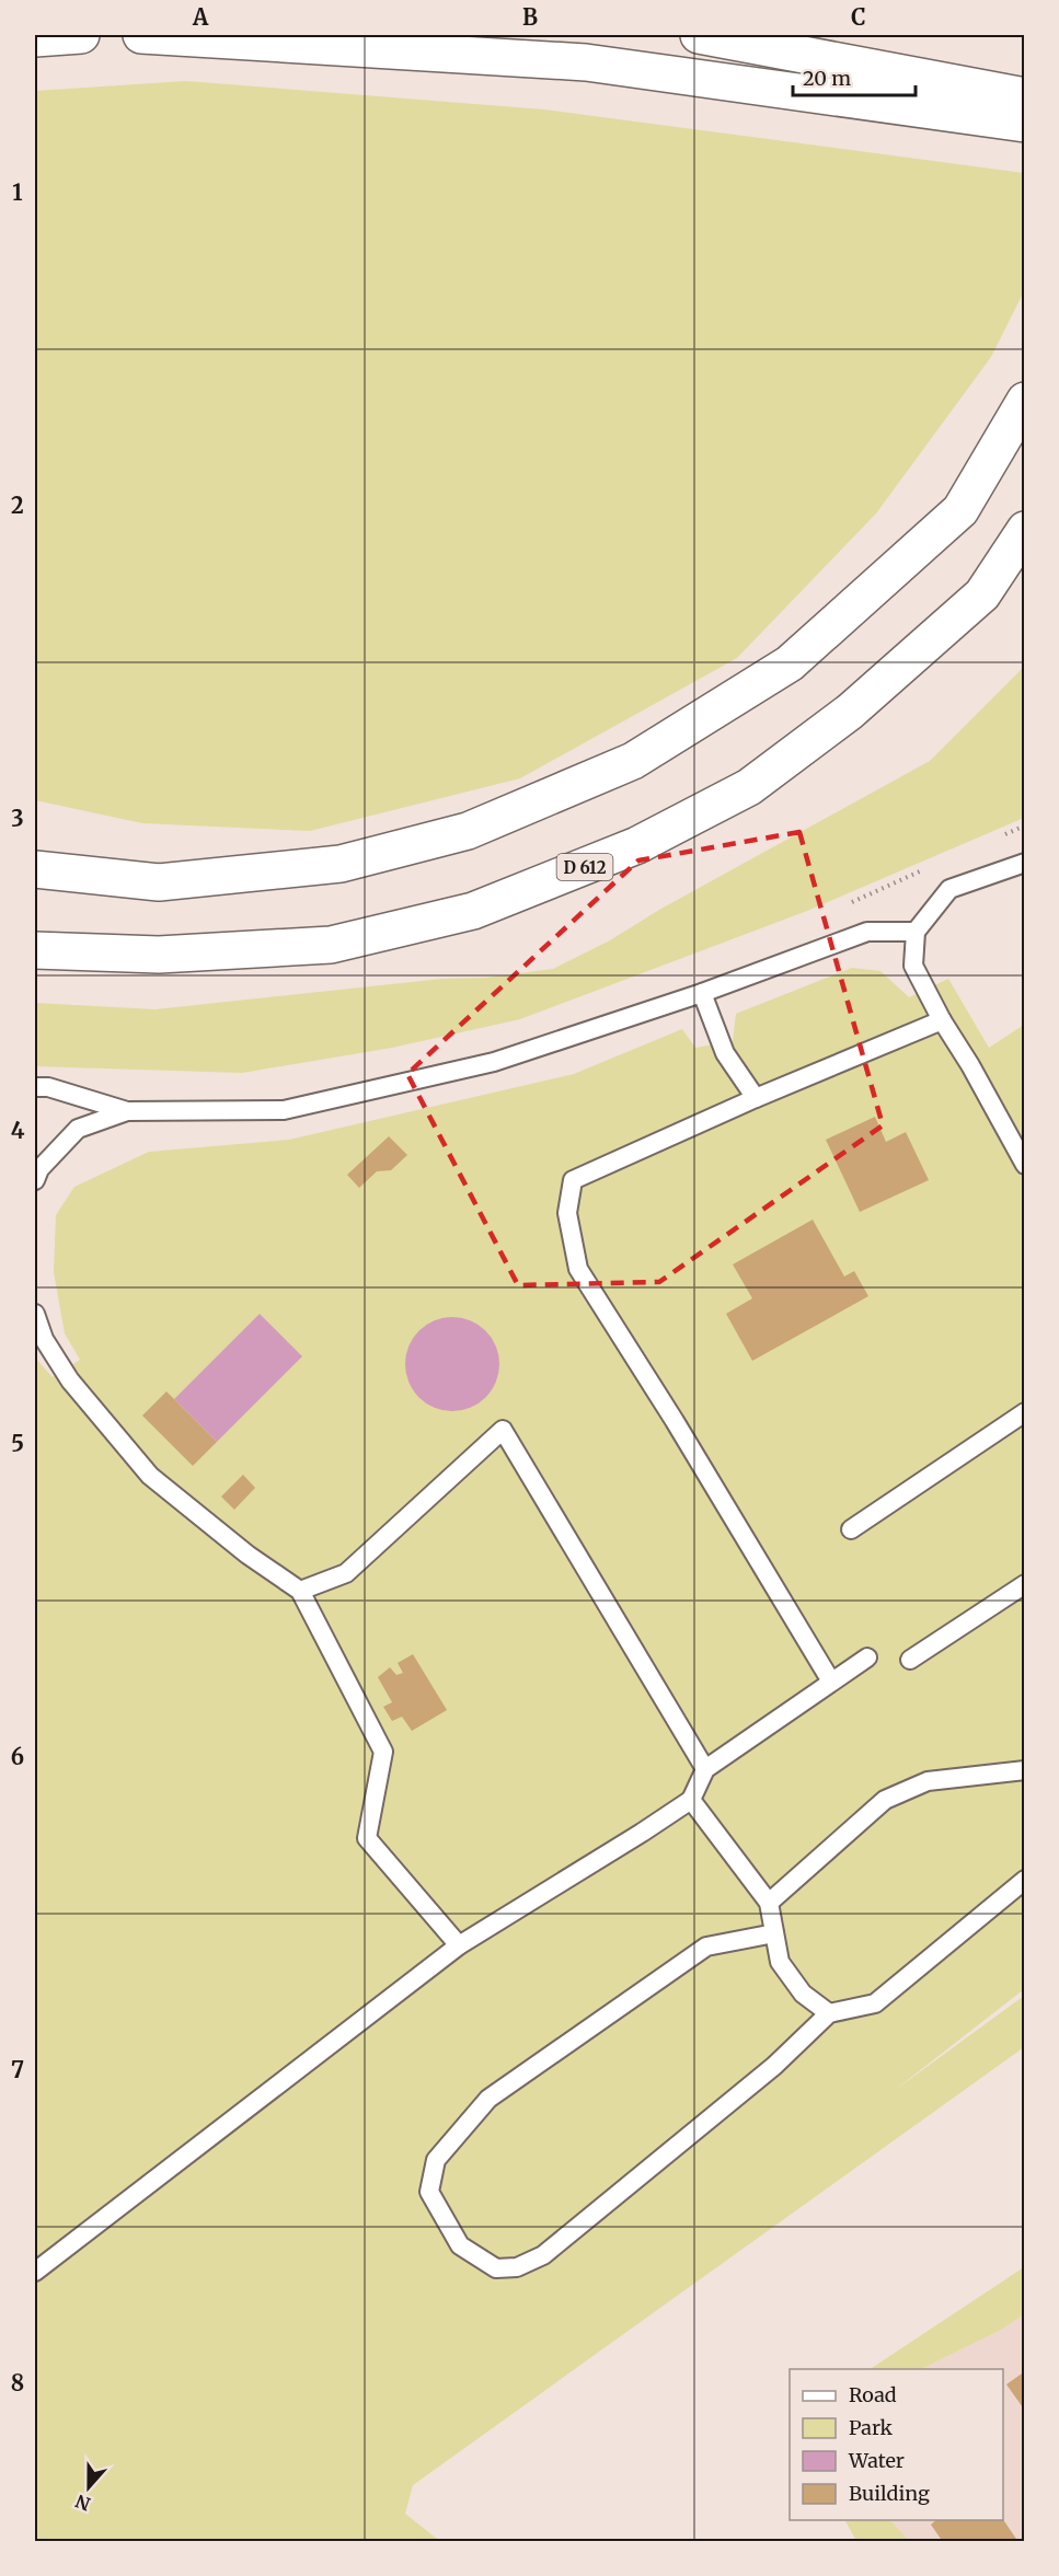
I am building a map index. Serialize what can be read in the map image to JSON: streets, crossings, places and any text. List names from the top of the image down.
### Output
{
  "streets": {
    "main road": ["D 612"]
  },
  "legend": [
    "Road",
    "Park",
    "Water",
    "Building"
  ],
  "scale_bar": "20 m",
  "north": "bottom",
  "grid": {
    "columns": ["A", "B", "C"],
    "rows": [
      "1",
      "2",
      "3",
      "4",
      "5",
      "6",
      "7",
      "8"
    ]
  }
}
